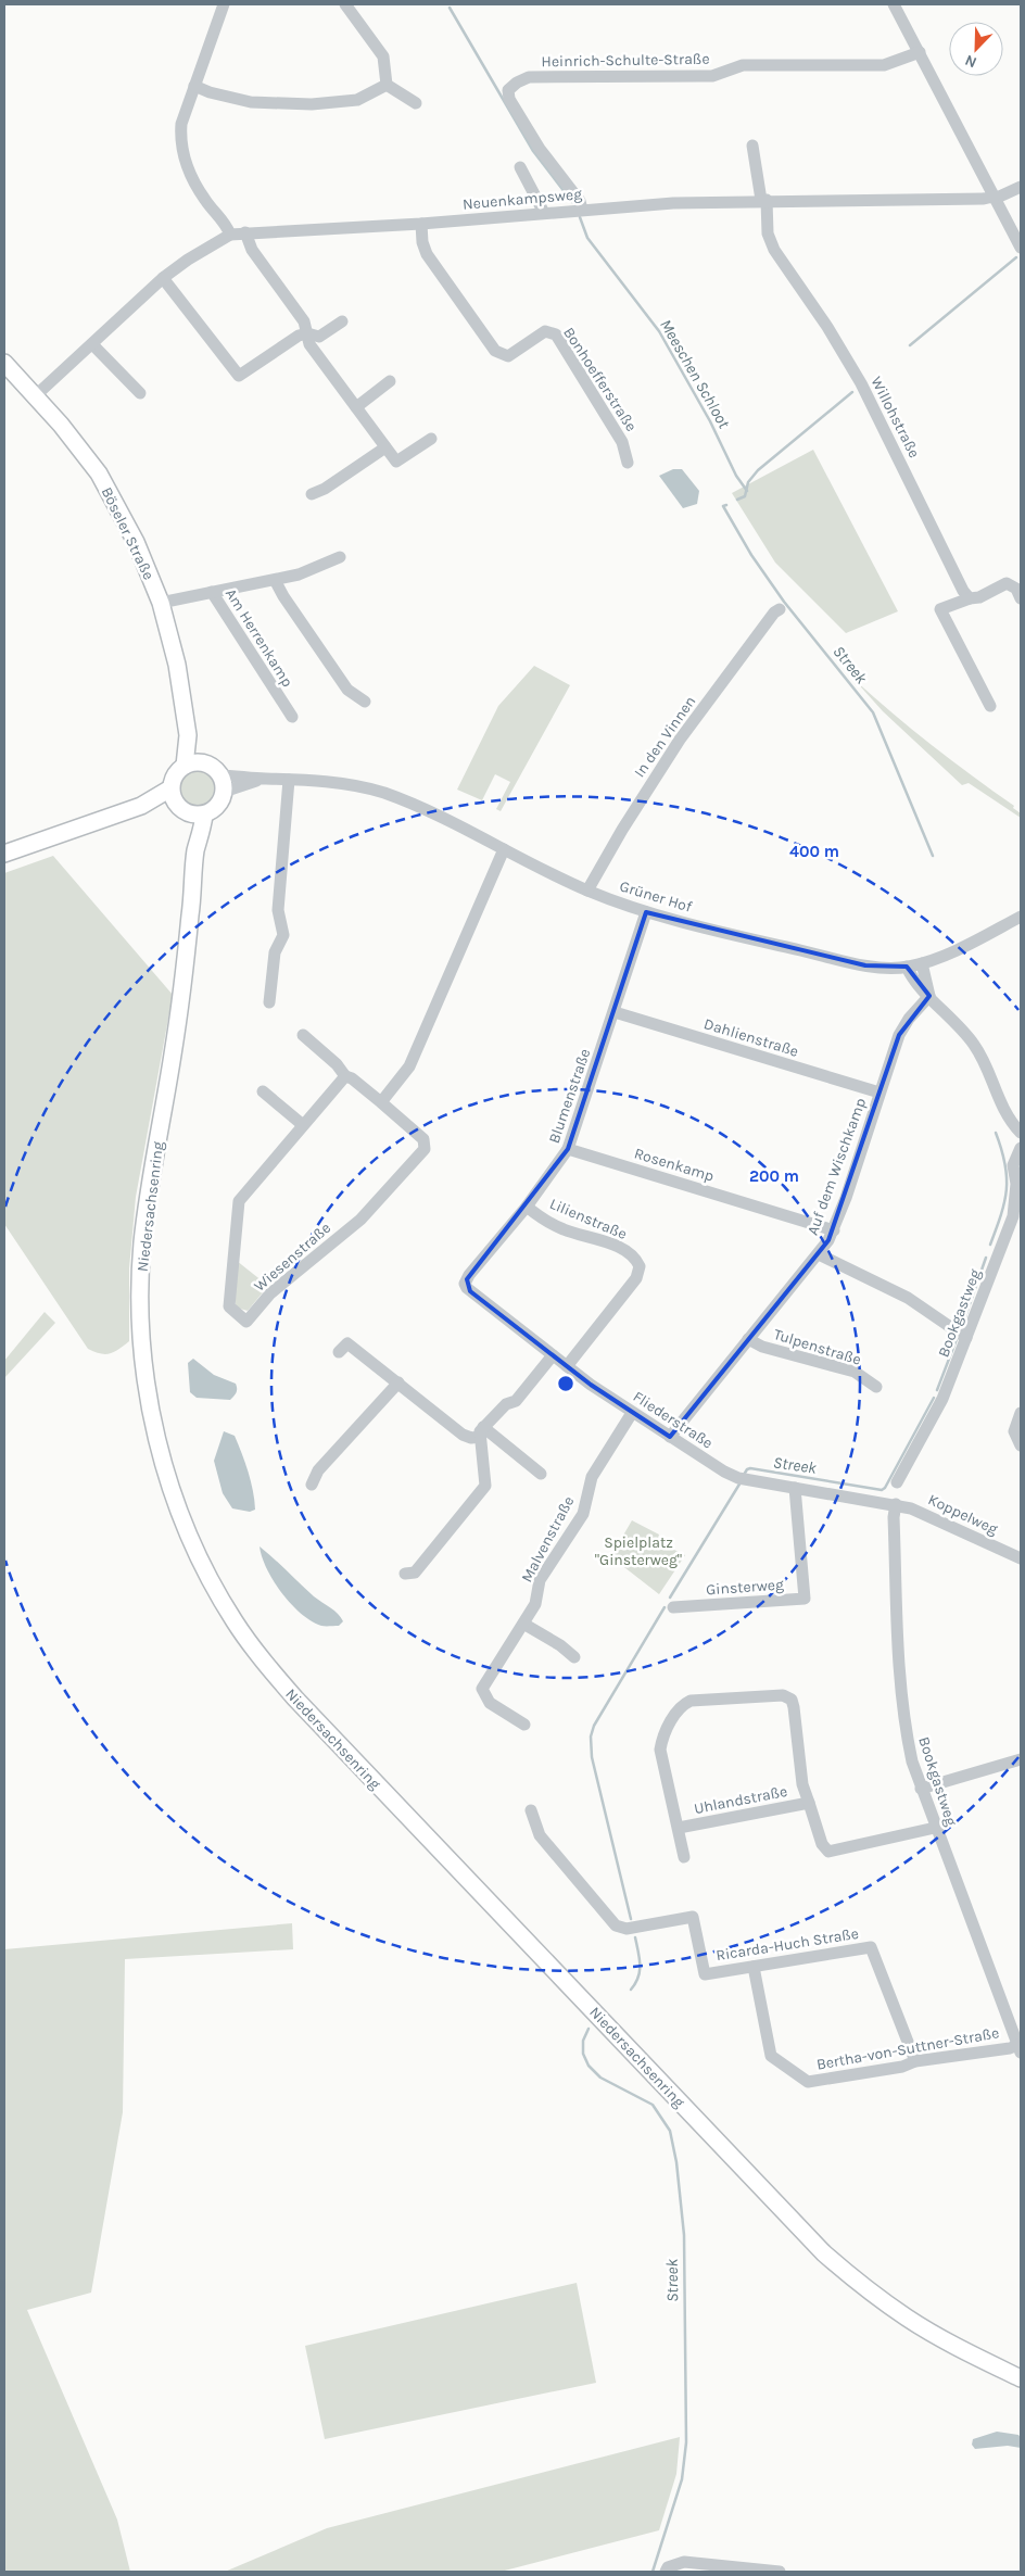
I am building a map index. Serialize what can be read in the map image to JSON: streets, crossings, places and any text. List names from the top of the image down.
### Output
{
  "streets": {
    "main road": ["Böseler Straße", "Niedersachsenring"],
    "street": [
      "Heinrich-Schulte-Straße",
      "Neuenkampsweg",
      "Bonhoefferstraße",
      "Willohstraße",
      "Am Herrenkamp",
      "In den Vinnen",
      "Grüner Hof",
      "Dahlienstraße",
      "Blumenstraße",
      "Rosenkamp",
      "Auf dem Wischkamp",
      "Lilienstraße",
      "Wiesenstraße",
      "Bookgastweg",
      "Tulpenstraße",
      "Fliederstraße",
      "Koppelweg",
      "Malvenstraße",
      "Ginsterweg",
      "Uhlandstraße",
      "Ricarda-Huch Straße",
      "Bertha-von-Suttner-Straße"
    ]
  },
  "crossings": [
    ["Heinrich-Schulte-Straße", "Neuenkampsweg"],
    ["Neuenkampsweg", "Bonhoefferstraße"],
    ["Neuenkampsweg", "Willohstraße"],
    ["Neuenkampsweg", "Böseler Straße"],
    ["Böseler Straße", "Am Herrenkamp"],
    ["Böseler Straße", "Grüner Hof"],
    ["Böseler Straße", "Niedersachsenring"],
    ["In den Vinnen", "Grüner Hof"],
    ["Grüner Hof", "Blumenstraße"],
    ["Grüner Hof", "Niedersachsenring"],
    ["Dahlienstraße", "Blumenstraße"],
    ["Dahlienstraße", "Auf dem Wischkamp"],
    ["Blumenstraße", "Rosenkamp"],
    ["Blumenstraße", "Lilienstraße"],
    ["Blumenstraße", "Fliederstraße"],
    ["Rosenkamp", "Auf dem Wischkamp"],
    ["Auf dem Wischkamp", "Tulpenstraße"],
    ["Auf dem Wischkamp", "Fliederstraße"],
    ["Lilienstraße", "Fliederstraße"],
    ["Bookgastweg", "Fliederstraße"],
    ["Bookgastweg", "Koppelweg"],
    ["Bookgastweg", "Uhlandstraße"],
    ["Bookgastweg", "Bertha-von-Suttner-Straße"],
    ["Fliederstraße", "Koppelweg"],
    ["Fliederstraße", "Malvenstraße"],
    ["Fliederstraße", "Ginsterweg"],
    ["Ricarda-Huch Straße", "Bertha-von-Suttner-Straße"]
  ],
  "water": ["Meeschen Schloot", "Streek"],
  "parks": ["Spielplatz \"Ginsterweg\""],
  "north": "bottom left",
  "rings": ["400 m", "200 m"]
}
